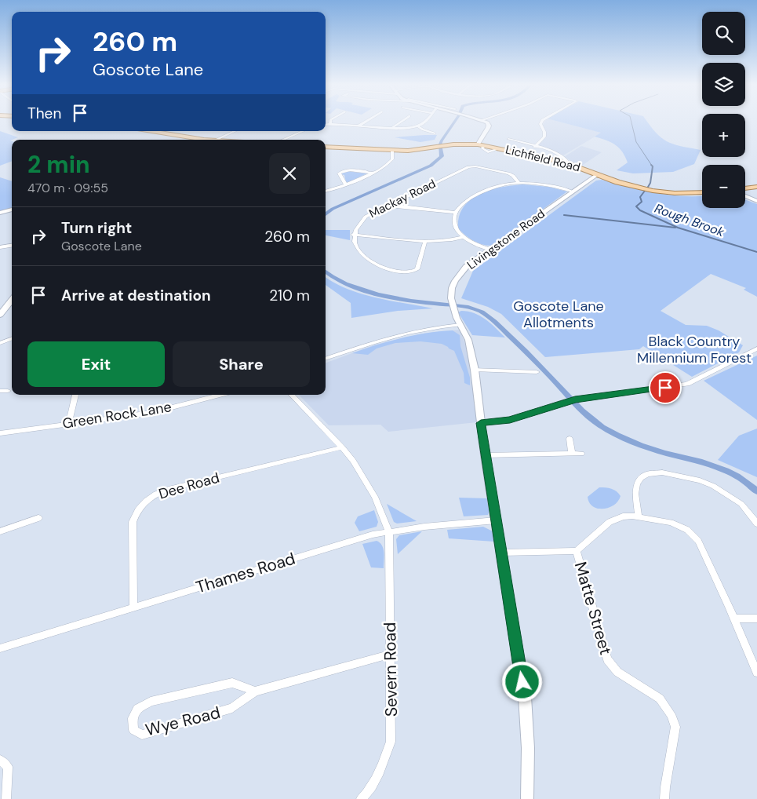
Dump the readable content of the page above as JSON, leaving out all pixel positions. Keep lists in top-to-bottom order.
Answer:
{
  "streets": {
    "main road": ["Lichfield Road"],
    "street": [
      "Mackay Road",
      "Livingstone Road",
      "Green Rock Lane",
      "Dee Road",
      "Thames Road",
      "Matte Street",
      "Severn Road",
      "Wye Road"
    ]
  },
  "crossings": [
    ["Lichfield Road", "Livingstone Road"],
    ["Livingstone Road", "Thames Road"],
    ["Dee Road", "Thames Road"],
    ["Thames Road", "Severn Road"],
    ["Severn Road", "Wye Road"]
  ],
  "water": ["Rough Brook"],
  "parks": ["Goscote Lane Allotments", "Black Country Millennium Forest"],
  "page": {
    "map_buttons": ["+", "−"],
    "turn": ["260 m", "Goscote Lane"],
    "then": "Then",
    "heading": ["2 min", "470 m · 09:55"],
    "list": [
      {
        "name": "Turn right",
        "note": "Goscote Lane",
        "value": "260 m"
      },
      {
        "name": "Arrive at destination",
        "value": "210 m"
      }
    ],
    "buttons": ["Exit", "Share"]
  }
}
